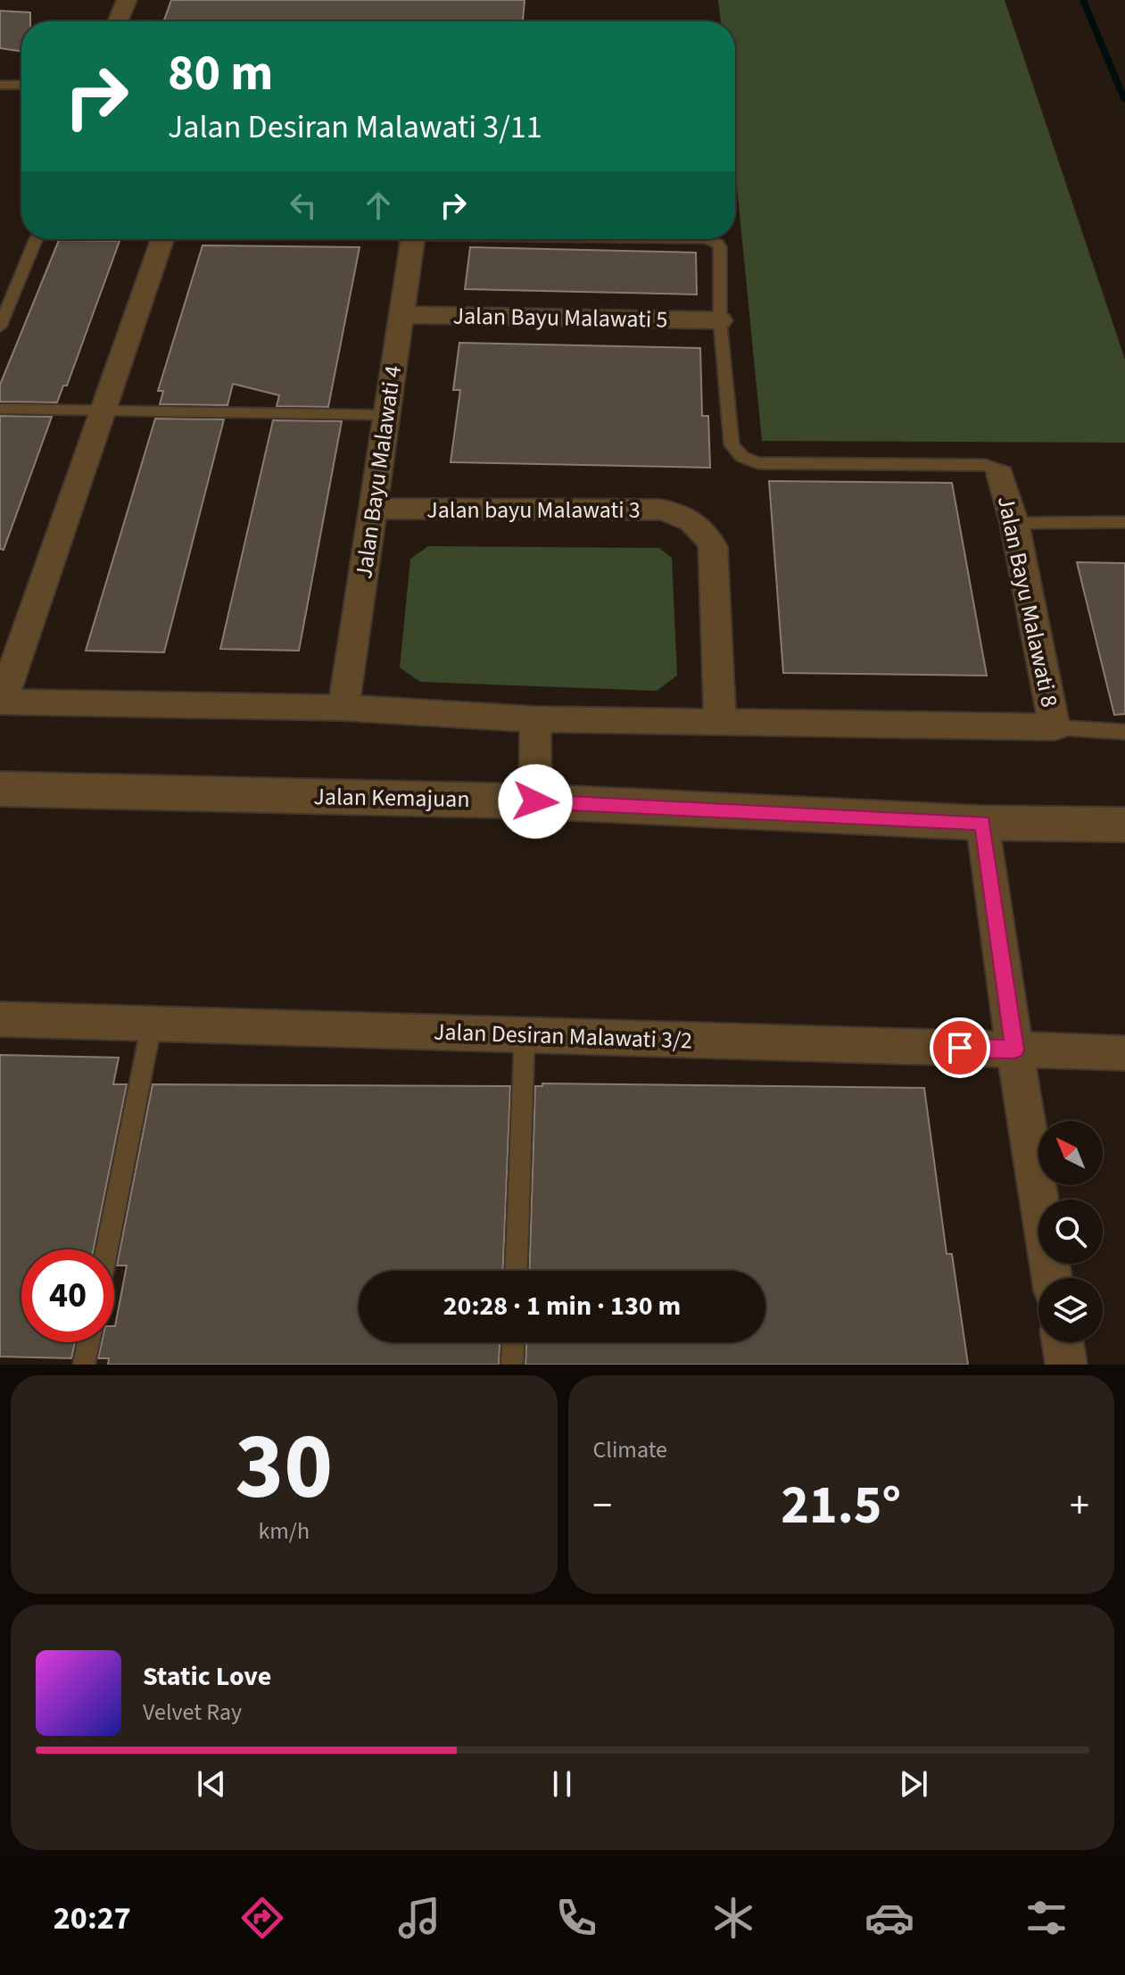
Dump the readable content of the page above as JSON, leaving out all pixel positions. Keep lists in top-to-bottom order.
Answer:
{
  "streets": {
    "street": [
      "Jalan Bayu Malawati 5",
      "Jalan Bayu Malawati 4",
      "Jalan bayu Malawati 3",
      "Jalan Bayu Malawati 8",
      "Jalan Kemajuan",
      "Jalan Desiran Malawati 3/2"
    ]
  },
  "crossings": [
    ["Jalan Bayu Malawati 5", "Jalan Bayu Malawati 4"],
    ["Jalan Bayu Malawati 4", "Jalan bayu Malawati 3"]
  ],
  "north": "top left",
  "page": {
    "turn": ["80 m", "Jalan Desiran Malawati 3/11"],
    "limit": "40",
    "trip": "20:28 · 1 min · 130 m",
    "tile": [
      ["30", "km/h"],
      "Climate"
    ],
    "heat": ["−", "21.5°", "+"],
    "song": ["Static Love", "Velvet Ray"],
    "tabs": "20:27"
  }
}
